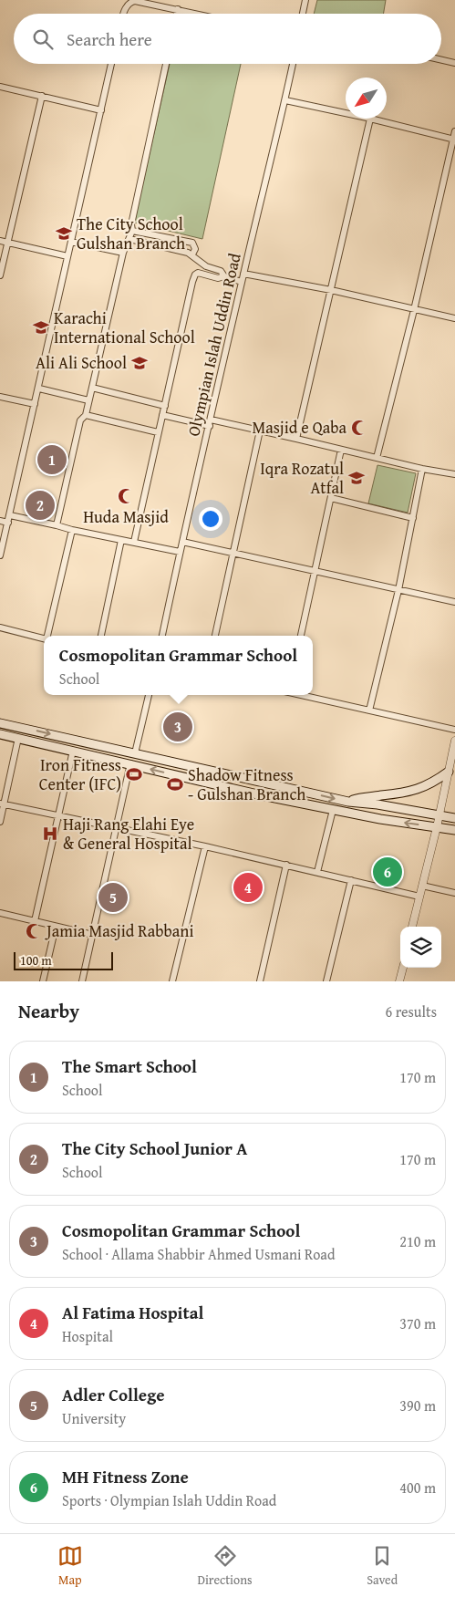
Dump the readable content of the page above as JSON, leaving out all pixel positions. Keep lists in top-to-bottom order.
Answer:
{
  "streets": {
    "street": ["Olympian Islah Uddin Road"]
  },
  "places": {
    "school or university": [
      "The City School Gulshan Branch",
      "Karachi International School",
      "Ali Ali School",
      "Iqra Rozatul Atfal"
    ],
    "mosque": ["Masjid e Qaba", "Huda Masjid", "Jamia Masjid Rabbani"],
    "sports": ["Iron Fitness Center (IFC)", "Shadow Fitness - Gulshan Branch"],
    "hospital": ["Haji Rang Elahi Eye & General Hospital"]
  },
  "scale_bar": "100 m",
  "north": "bottom left",
  "page": {
    "search": "Search here",
    "pins": [
      "1",
      "2",
      "3",
      "6",
      "4",
      "5"
    ],
    "popup": ["Cosmopolitan Grammar School", "School"],
    "scale": "100 m",
    "heading": ["Nearby", "6 results"],
    "list": [
      {
        "mark": "1",
        "name": "The Smart School",
        "note": "School",
        "value": "170 m"
      },
      {
        "mark": "2",
        "name": "The City School Junior A",
        "note": "School",
        "value": "170 m"
      },
      {
        "mark": "3",
        "name": "Cosmopolitan Grammar School",
        "note": "School · Allama Shabbir Ahmed Usmani Road",
        "value": "210 m"
      },
      {
        "mark": "4",
        "name": "Al Fatima Hospital",
        "note": "Hospital",
        "value": "370 m"
      },
      {
        "mark": "5",
        "name": "Adler College",
        "note": "University",
        "value": "390 m"
      },
      {
        "mark": "6",
        "name": "MH Fitness Zone",
        "note": "Sports · Olympian Islah Uddin Road",
        "value": "400 m"
      }
    ],
    "nav": ["Map", "Directions", "Saved"]
  }
}
